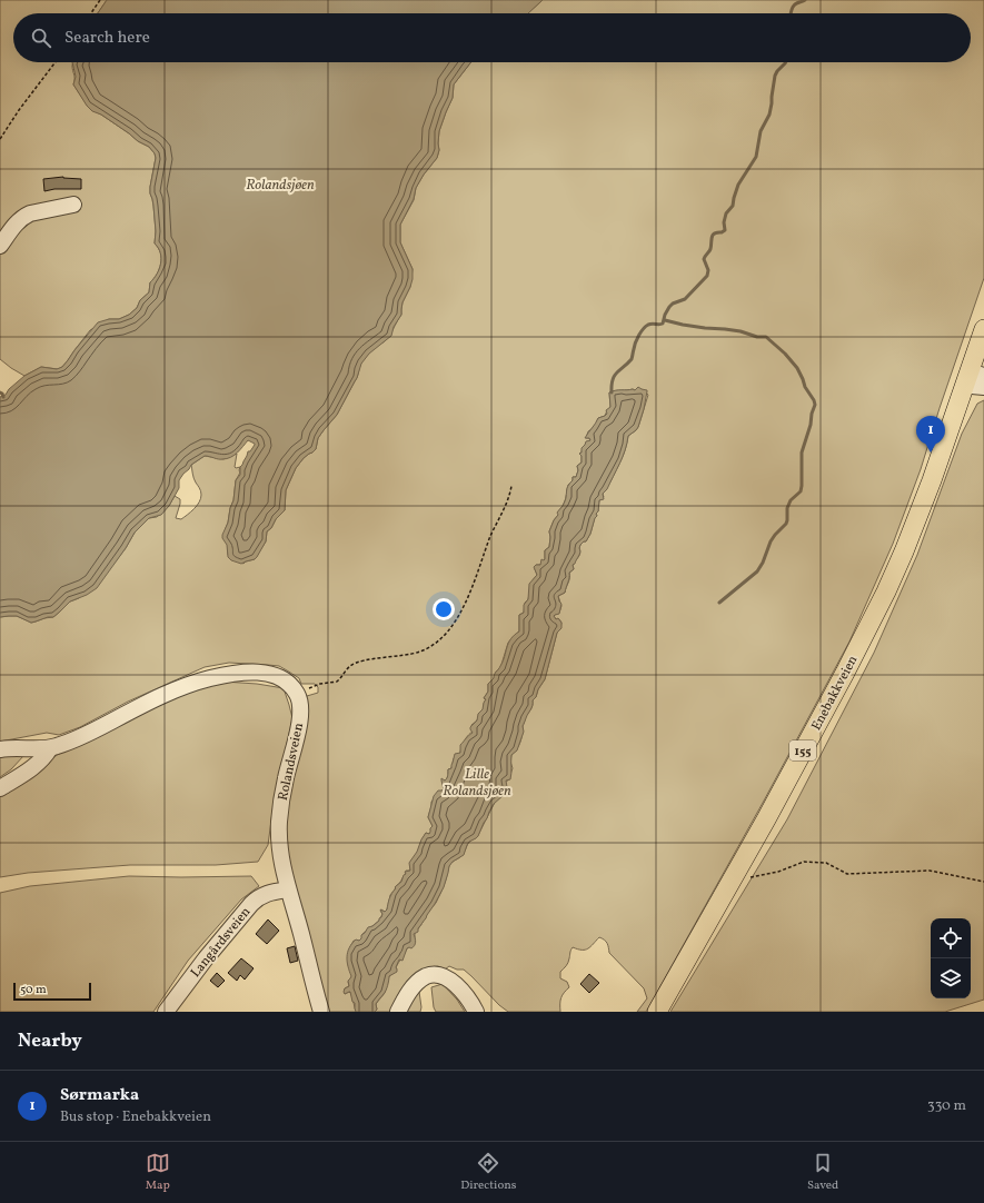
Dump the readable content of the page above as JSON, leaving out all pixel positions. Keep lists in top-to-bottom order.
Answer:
{
  "streets": {
    "main road": ["Enebakkveien", "155"],
    "street": ["Rolandsveien", "Langårdsveien"]
  },
  "crossings": [
    ["Rolandsveien", "Langårdsveien"]
  ],
  "water": ["Rolandsjøen", "Lille Rolandsjøen"],
  "scale_bar": "50 m",
  "page": {
    "search": "Search here",
    "pins": "1",
    "scale": "50 m",
    "heading": "Nearby",
    "list": [
      {
        "mark": "1",
        "name": "Sørmarka",
        "note": "Bus stop · Enebakkveien",
        "value": "330 m"
      }
    ],
    "nav": ["Map", "Directions", "Saved"]
  }
}
